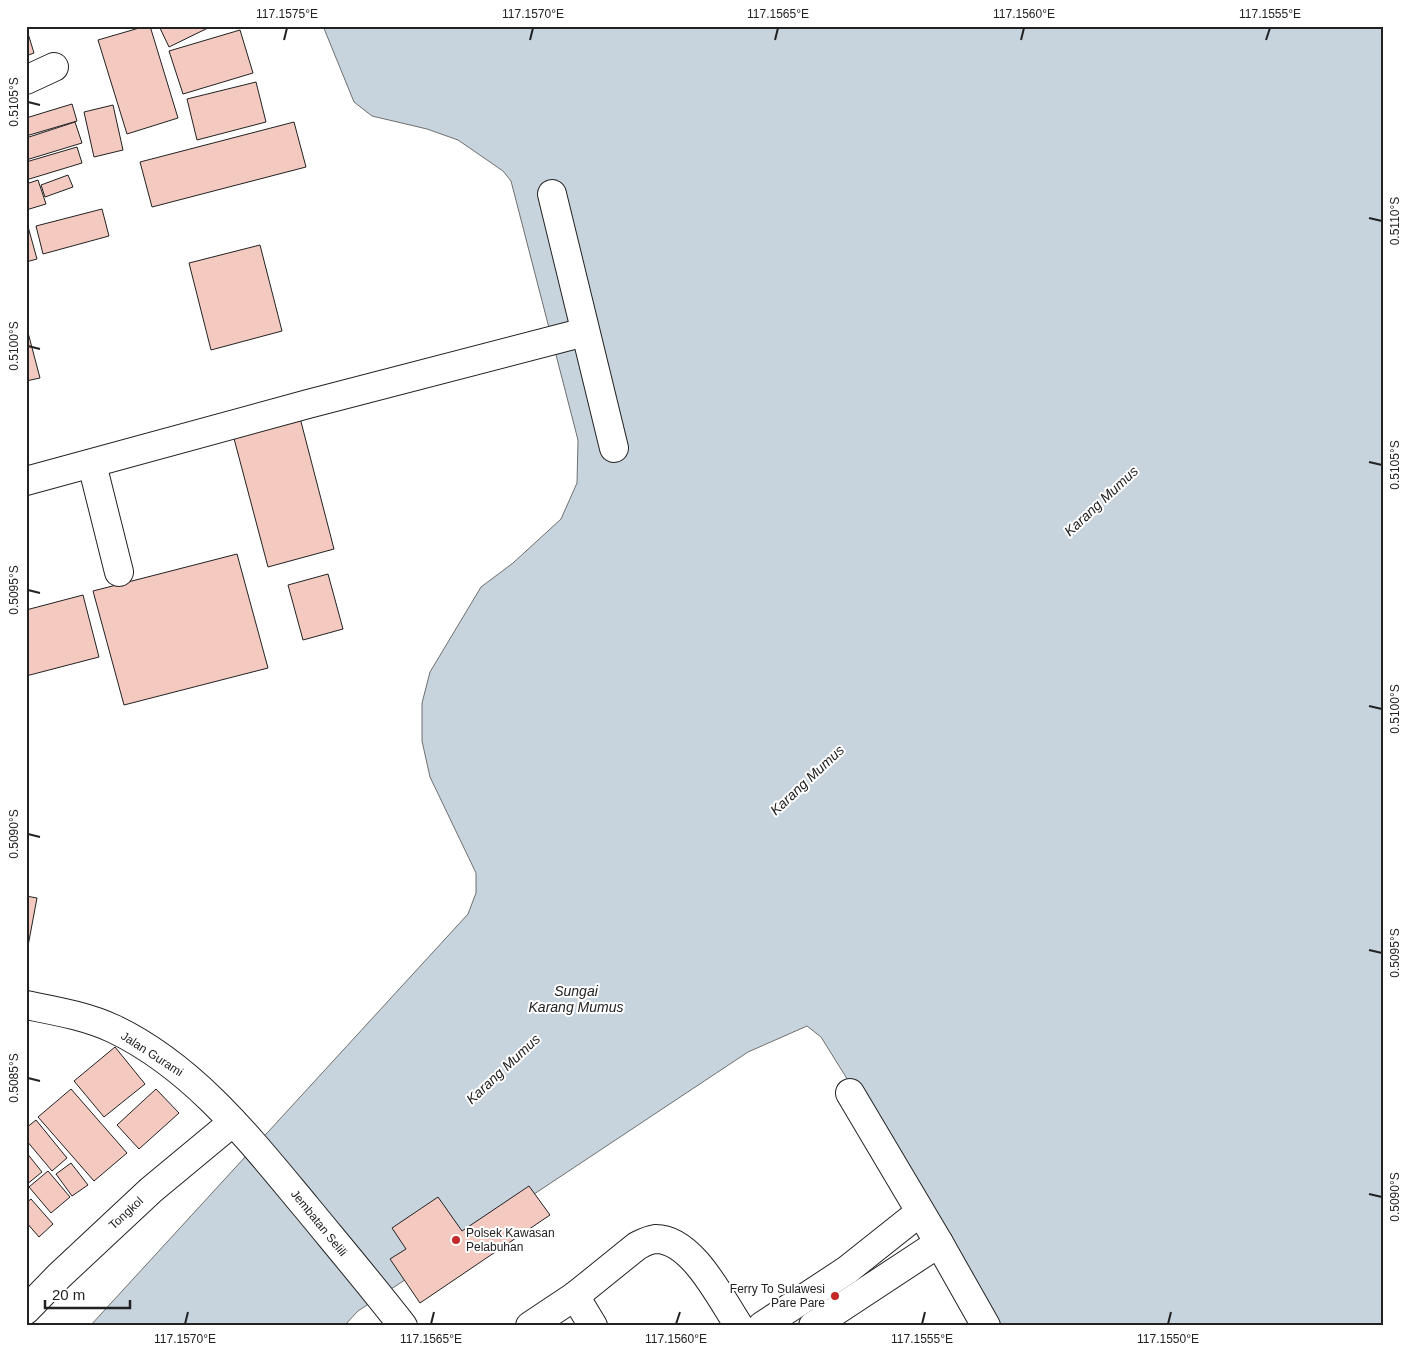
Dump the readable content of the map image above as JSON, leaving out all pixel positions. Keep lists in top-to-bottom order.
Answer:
{
  "streets": {
    "main road": ["Jalan Gurami", "Tongkol", "Jembatan Selili"]
  },
  "crossings": [
    ["Jalan Gurami", "Tongkol"],
    ["Jalan Gurami", "Jembatan Selili"],
    ["Tongkol", "Jembatan Selili"]
  ],
  "water": ["Karang Mumus", "Sungai Karang Mumus"],
  "places": ["Polsek Kawasan Pelabuhan", "Ferry To Sulawesi Pare Pare"],
  "scale_bar": "20 m",
  "coordinates": [
    "117.1575°E",
    "117.1570°E",
    "117.1565°E",
    "117.1560°E",
    "117.1555°E",
    "0.5105°S",
    "0.5110°S",
    "0.5100°S",
    "0.5095°S",
    "0.5090°S",
    "0.5085°S",
    "117.1550°E"
  ]
}
